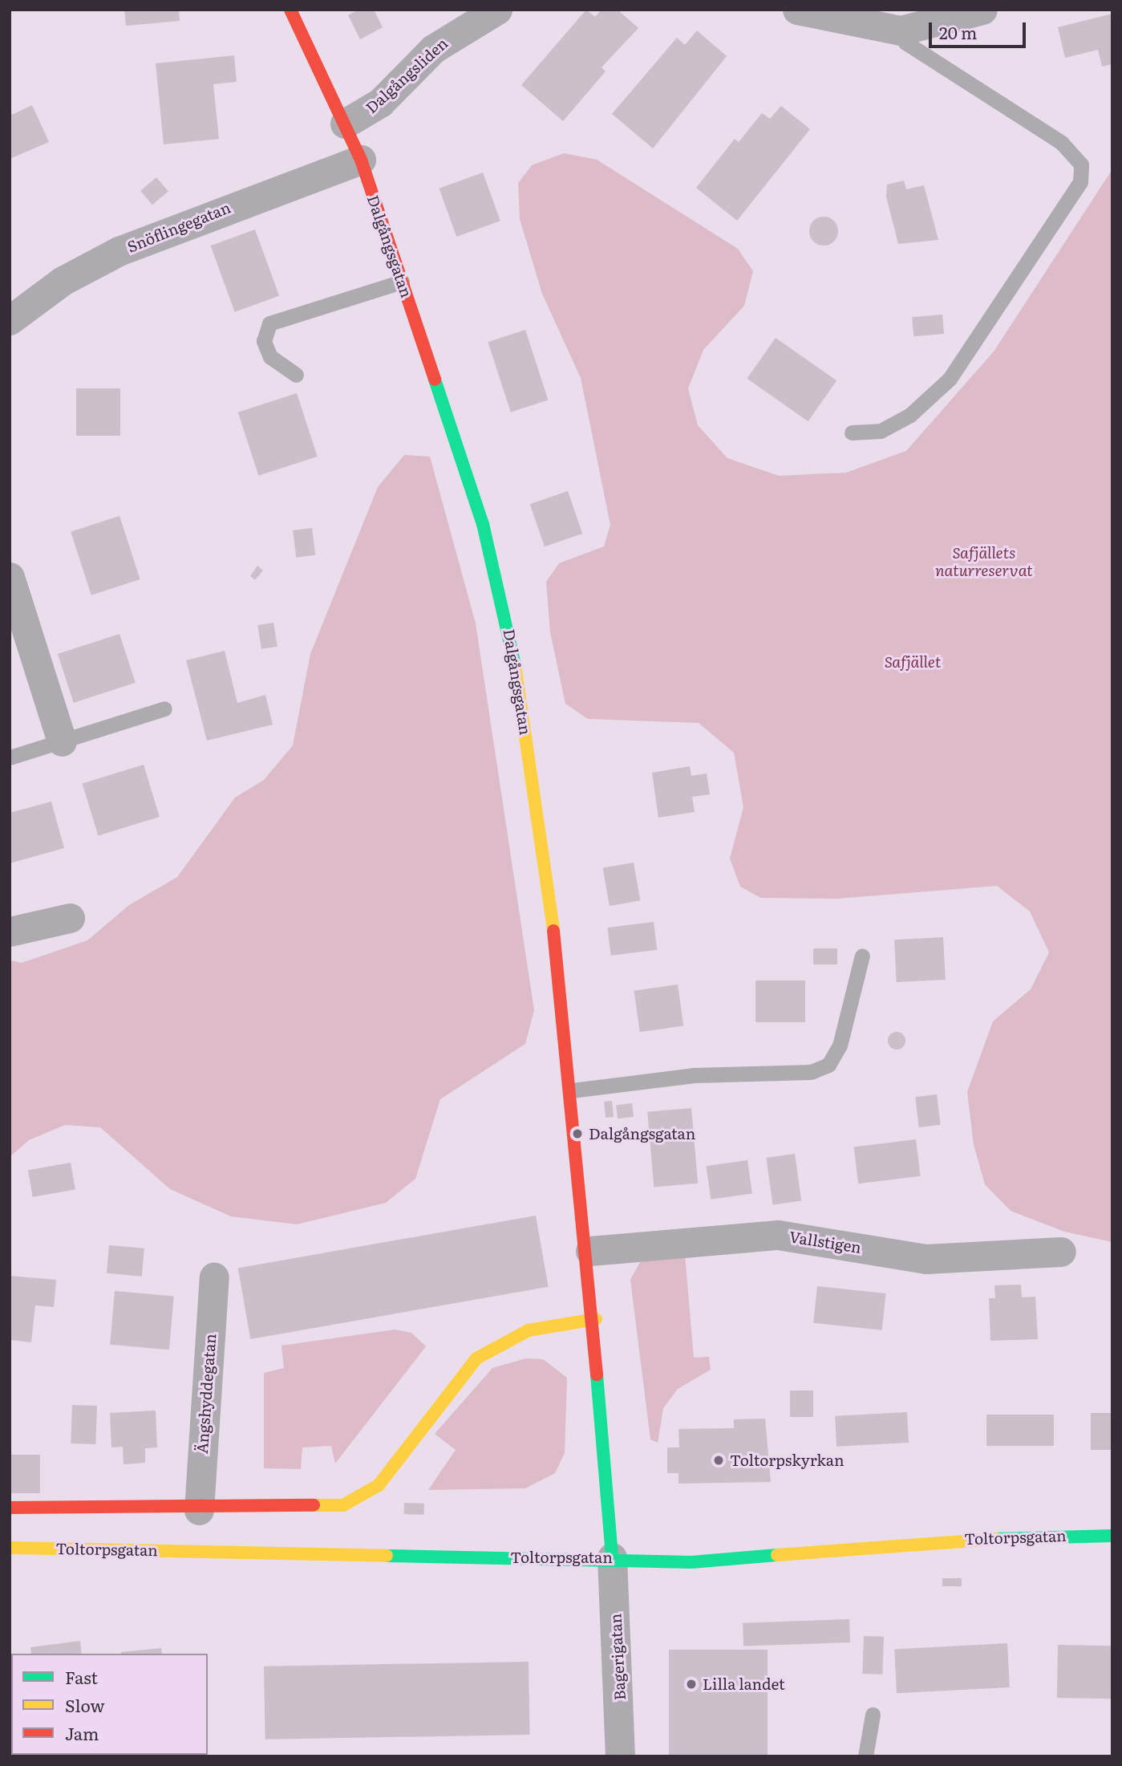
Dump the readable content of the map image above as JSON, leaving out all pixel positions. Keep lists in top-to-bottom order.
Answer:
{
  "streets": {
    "street": [
      "Dalgångsliden",
      "Snöflingegatan",
      "Dalgångsgatan",
      "Vallstigen",
      "Ängshyddegatan",
      "Toltorpsgatan",
      "Bagerigatan"
    ]
  },
  "crossings": [
    ["Dalgångsliden", "Dalgångsgatan"],
    ["Snöflingegatan", "Dalgångsgatan"],
    ["Dalgångsgatan", "Vallstigen"],
    ["Dalgångsgatan", "Toltorpsgatan"],
    ["Dalgångsgatan", "Bagerigatan"],
    ["Toltorpsgatan", "Bagerigatan"]
  ],
  "parks": ["Safjällets naturreservat", "Safjället"],
  "places": ["Dalgångsgatan", "Toltorpskyrkan", "Lilla landet"],
  "legend": ["Fast", "Slow", "Jam"],
  "scale_bar": "20 m"
}
